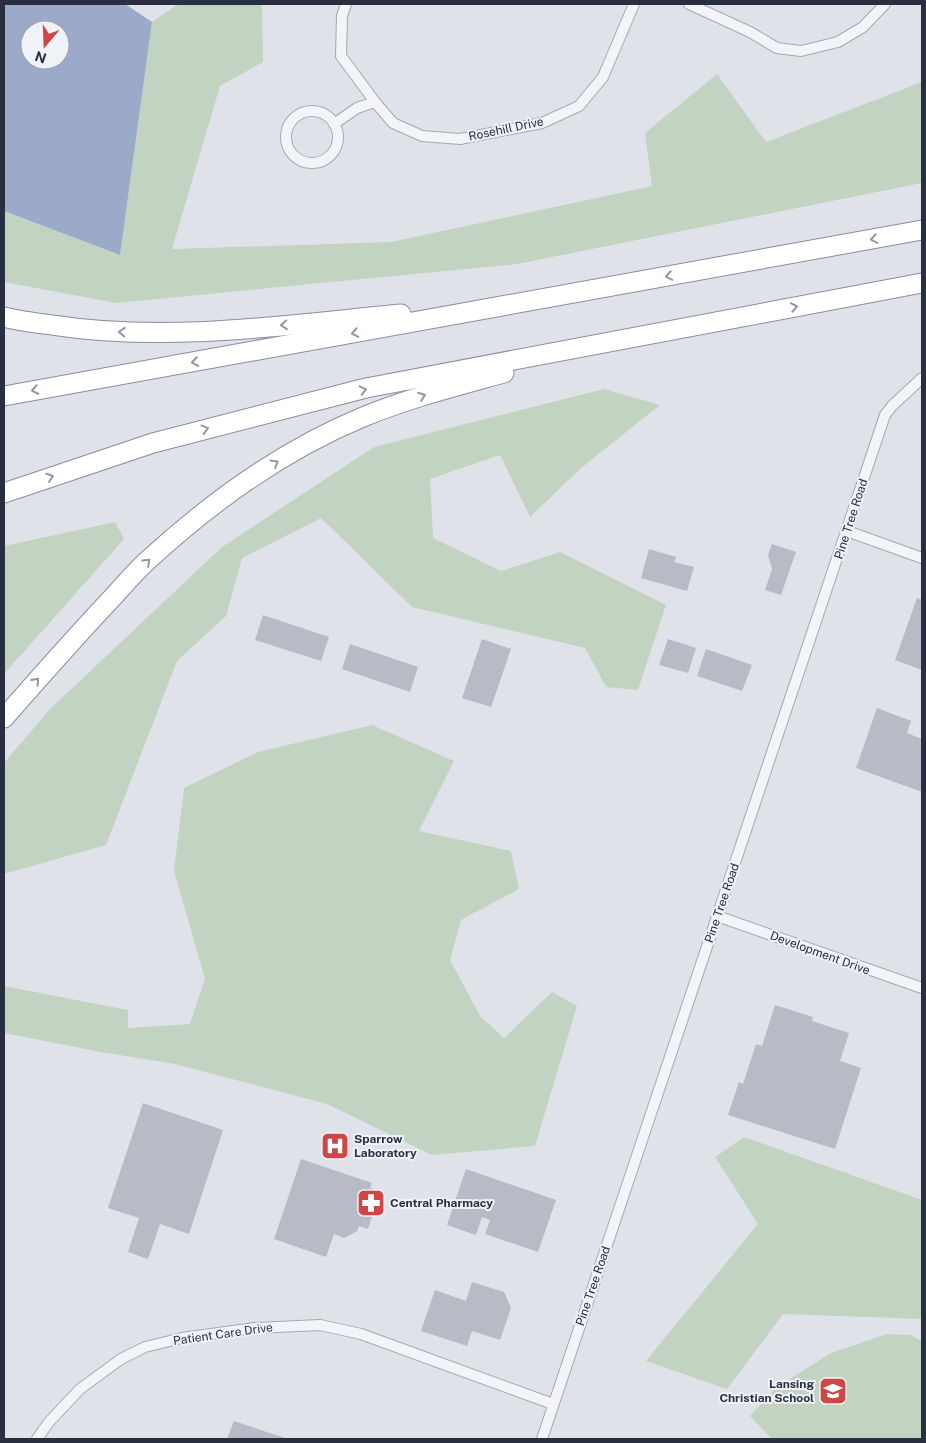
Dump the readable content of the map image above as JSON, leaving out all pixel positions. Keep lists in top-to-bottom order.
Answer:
{
  "streets": {
    "street": [
      "Rosehill Drive",
      "Pine Tree Road",
      "Development Drive",
      "Patient Care Drive"
    ]
  },
  "crossings": [
    ["Pine Tree Road", "Development Drive"],
    ["Pine Tree Road", "Patient Care Drive"]
  ],
  "places": {
    "hospital": ["Sparrow Laboratory"],
    "pharmacy": ["Central Pharmacy"],
    "school or university": ["Lansing Christian School"]
  },
  "north": "bottom"
}
